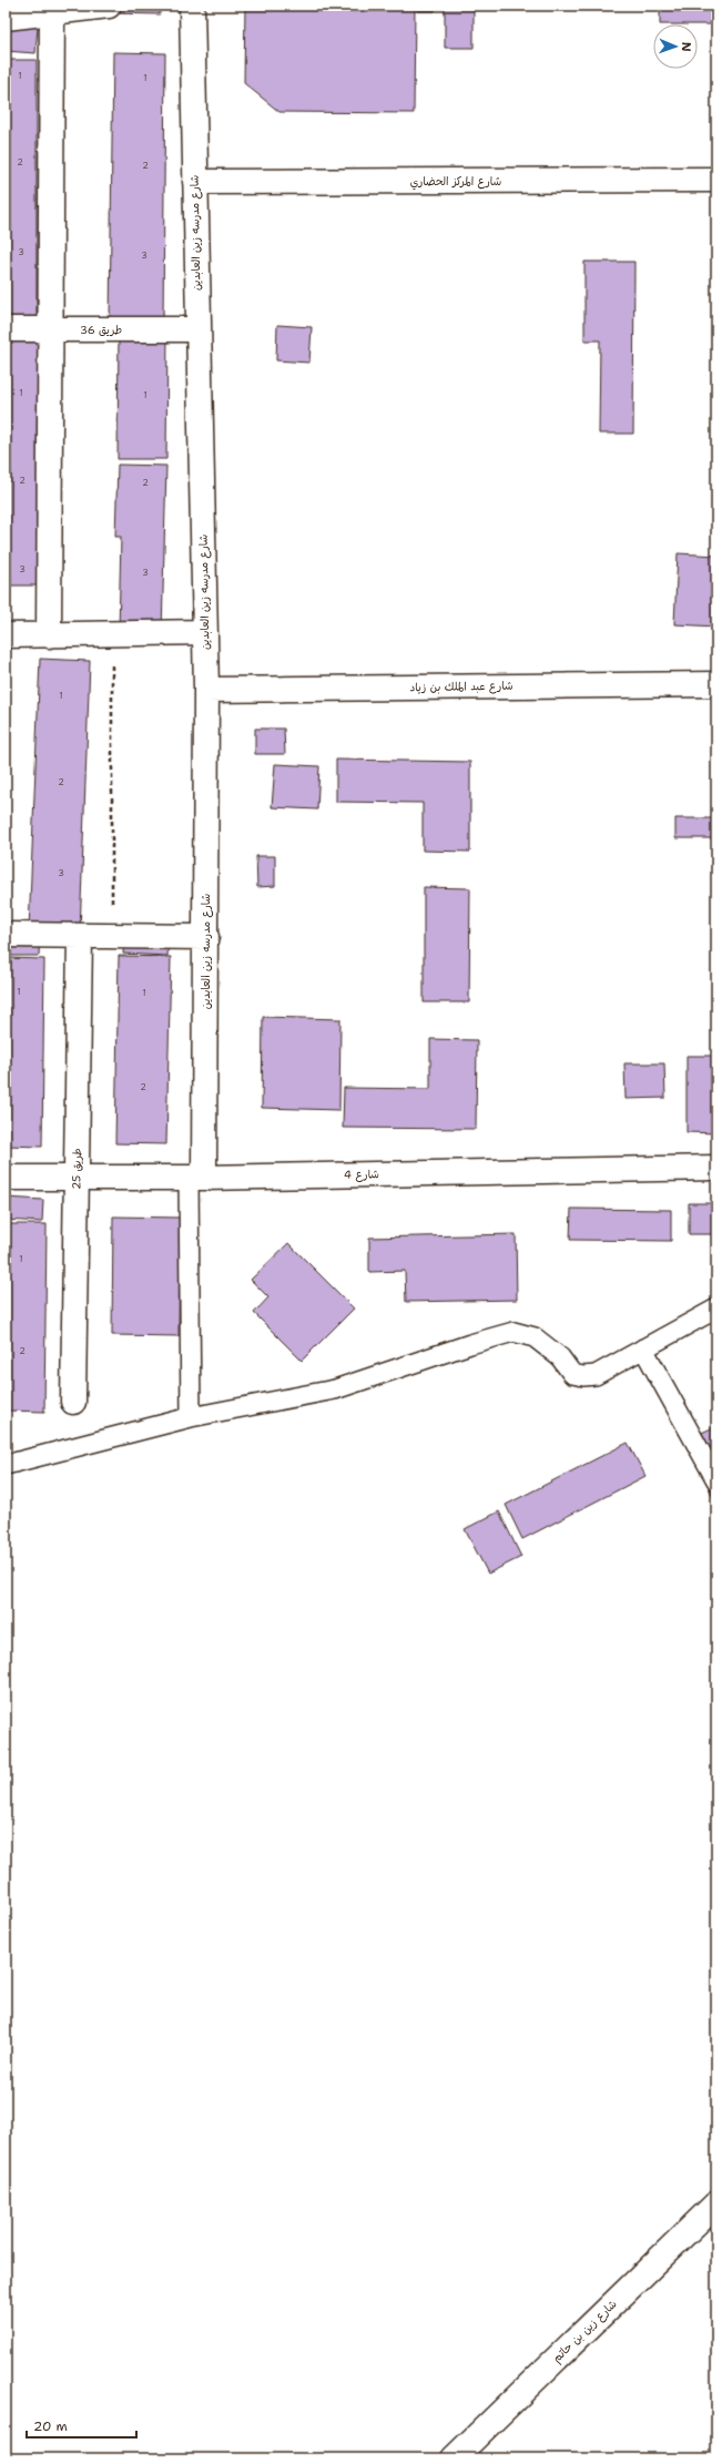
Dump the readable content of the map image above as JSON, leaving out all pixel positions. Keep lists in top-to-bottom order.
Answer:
{
  "streets": {
    "street": [
      "شارع المركز الحضاري",
      "شارع مدرسه زين العابدين",
      "طريق 36",
      "شارع عبد الملك بن زياد",
      "طريق 25",
      "شارع 4",
      "شارع زين بن حاتم"
    ]
  },
  "crossings": [
    ["شارع المركز الحضاري", "شارع مدرسه زين العابدين"],
    ["شارع مدرسه زين العابدين", "طريق 36"],
    ["شارع مدرسه زين العابدين", "شارع عبد الملك بن زياد"],
    ["شارع مدرسه زين العابدين", "شارع 4"],
    ["طريق 25", "شارع 4"]
  ],
  "house_numbers": [
    "1",
    "1",
    "2",
    "2",
    "3",
    "3",
    "1",
    "1",
    "2",
    "2",
    "3",
    "3",
    "1",
    "2",
    "3",
    "1",
    "1",
    "2",
    "1",
    "2"
  ],
  "scale_bar": "20 m",
  "north": "right"
}
